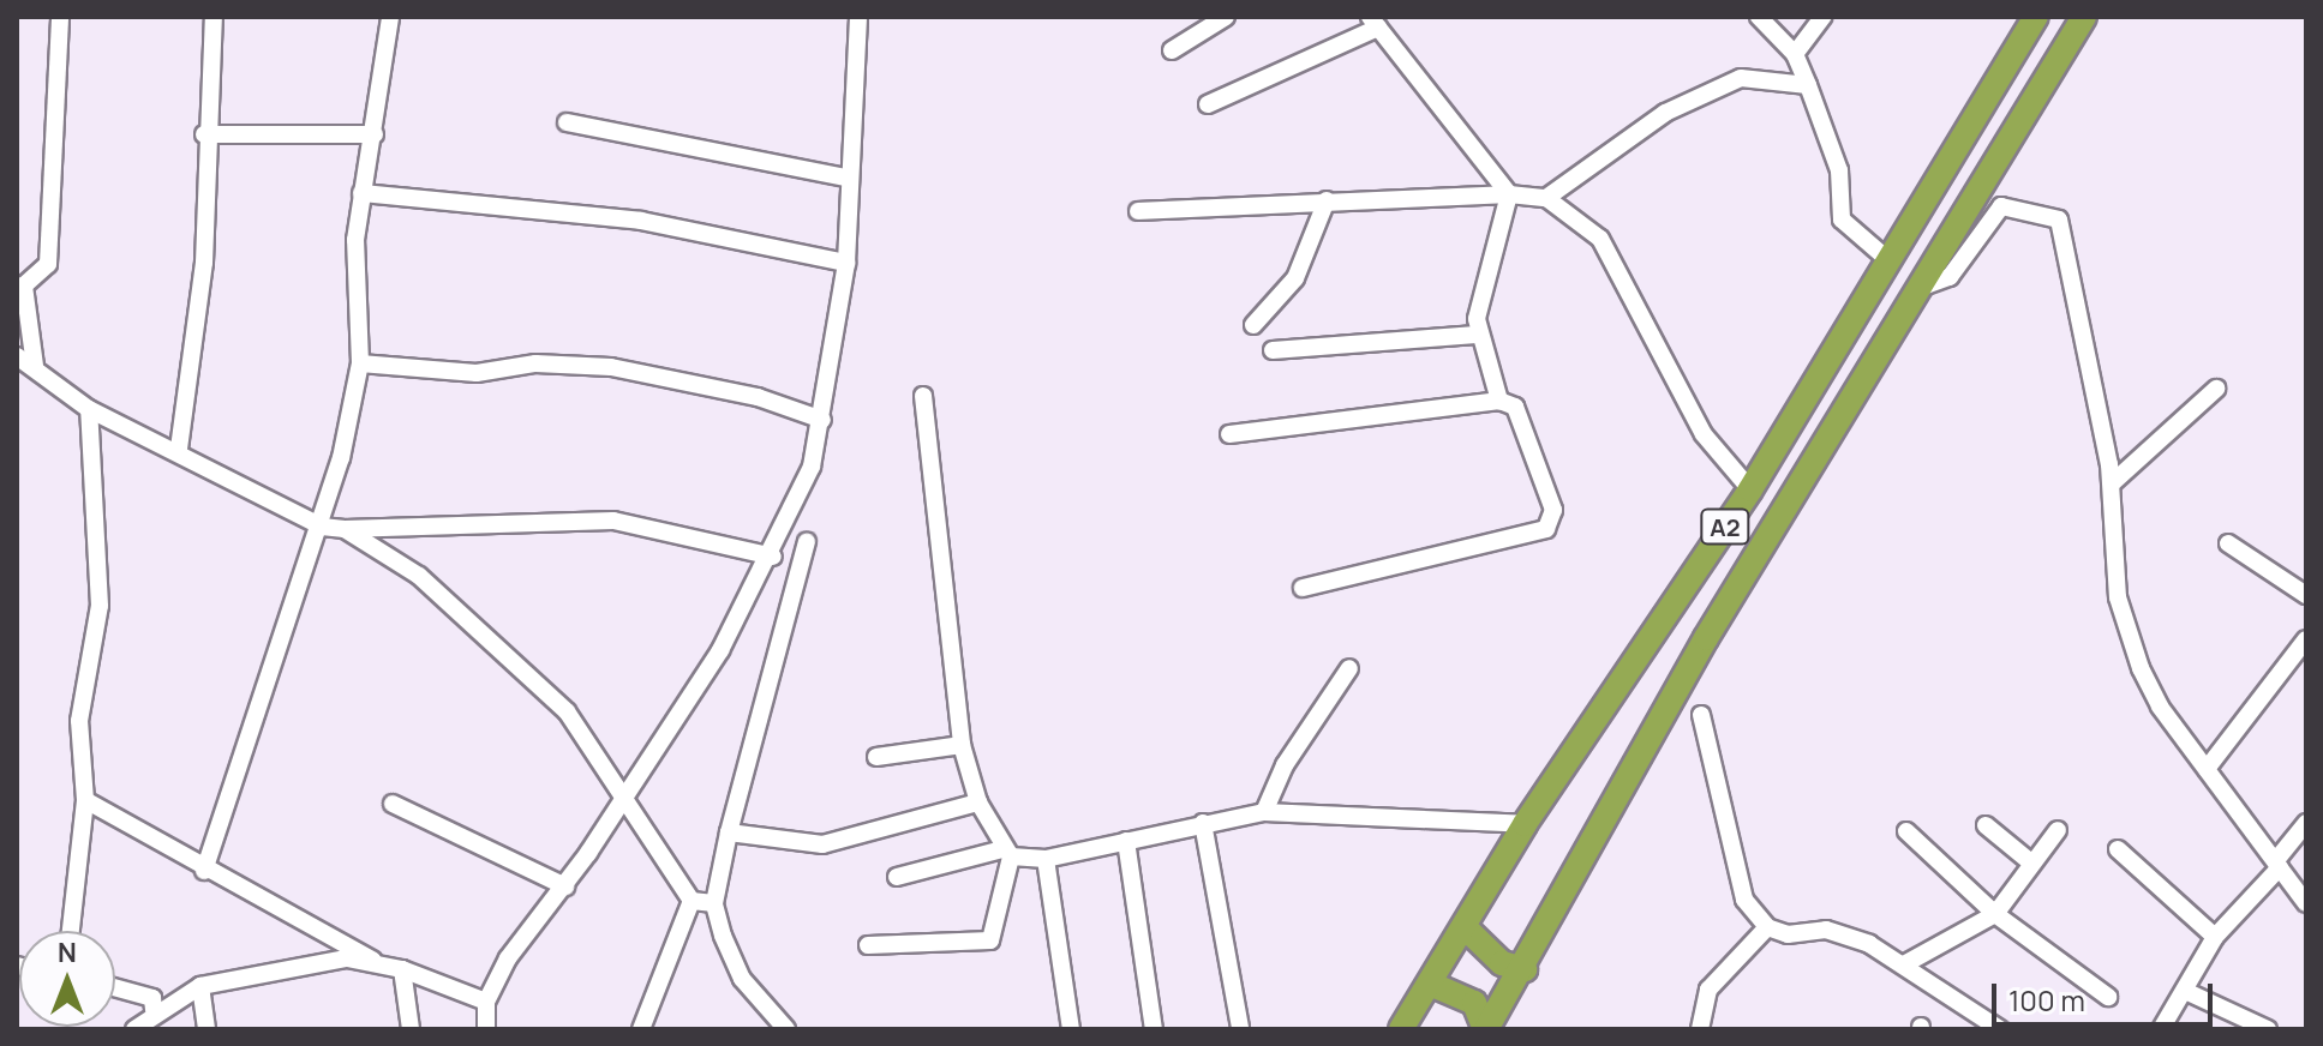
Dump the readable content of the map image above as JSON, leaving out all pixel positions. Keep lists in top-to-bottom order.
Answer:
{
  "streets": {
    "highway": ["A2"]
  },
  "scale_bar": "100 m",
  "north": "top"
}
